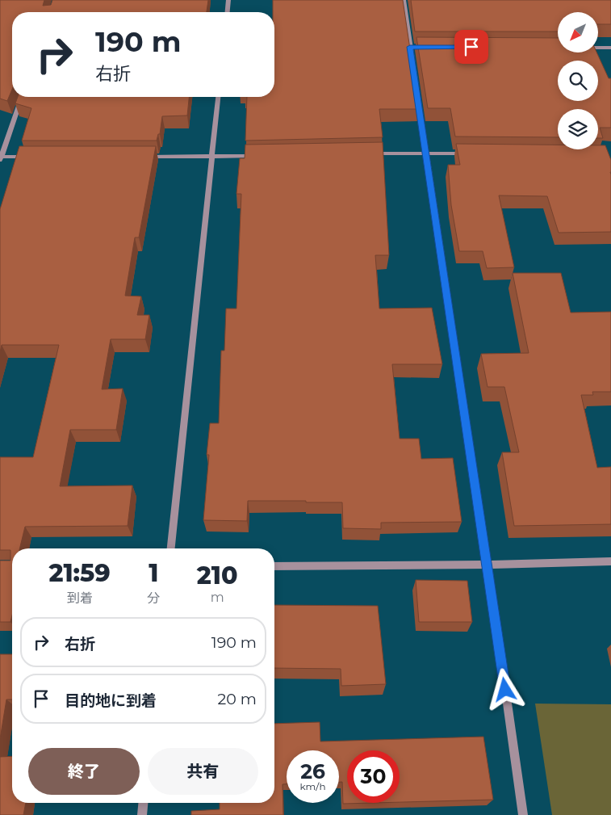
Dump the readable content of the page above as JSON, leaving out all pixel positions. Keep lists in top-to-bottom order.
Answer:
{
  "north": "bottom left",
  "page": {
    "turn": ["190 m", "右折"],
    "eta": [
      "21:59",
      "到着",
      "1",
      "分",
      "210",
      "m"
    ],
    "list": [
      {
        "name": "右折",
        "value": "190 m"
      },
      {
        "name": "目的地に到着",
        "value": "20 m"
      }
    ],
    "buttons": ["終了", "共有"],
    "speed": "26 km/h",
    "limit": "30"
  }
}
